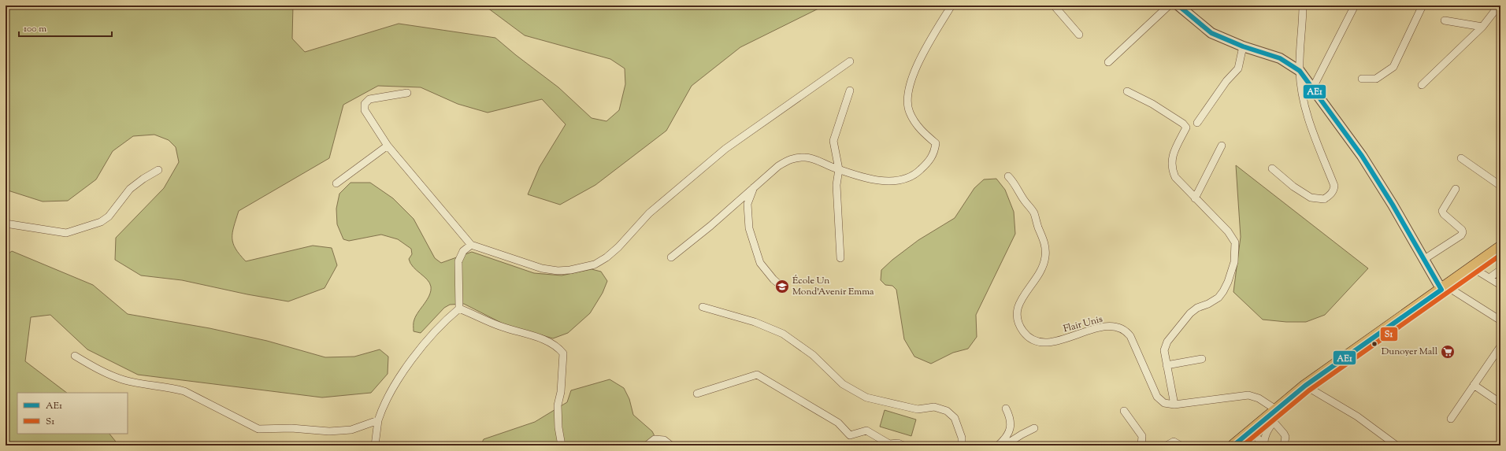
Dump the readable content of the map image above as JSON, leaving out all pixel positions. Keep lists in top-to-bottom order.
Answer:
{
  "streets": {
    "street": ["Flair Unis"]
  },
  "places": {
    "school or university": ["École Un Mond'Avenir Emma"],
    "supermarket": ["Dunoyer Mall"]
  },
  "lines": ["transit line AE1", "transit line S1"],
  "legend": ["AE1", "S1"],
  "scale_bar": "100 m"
}
